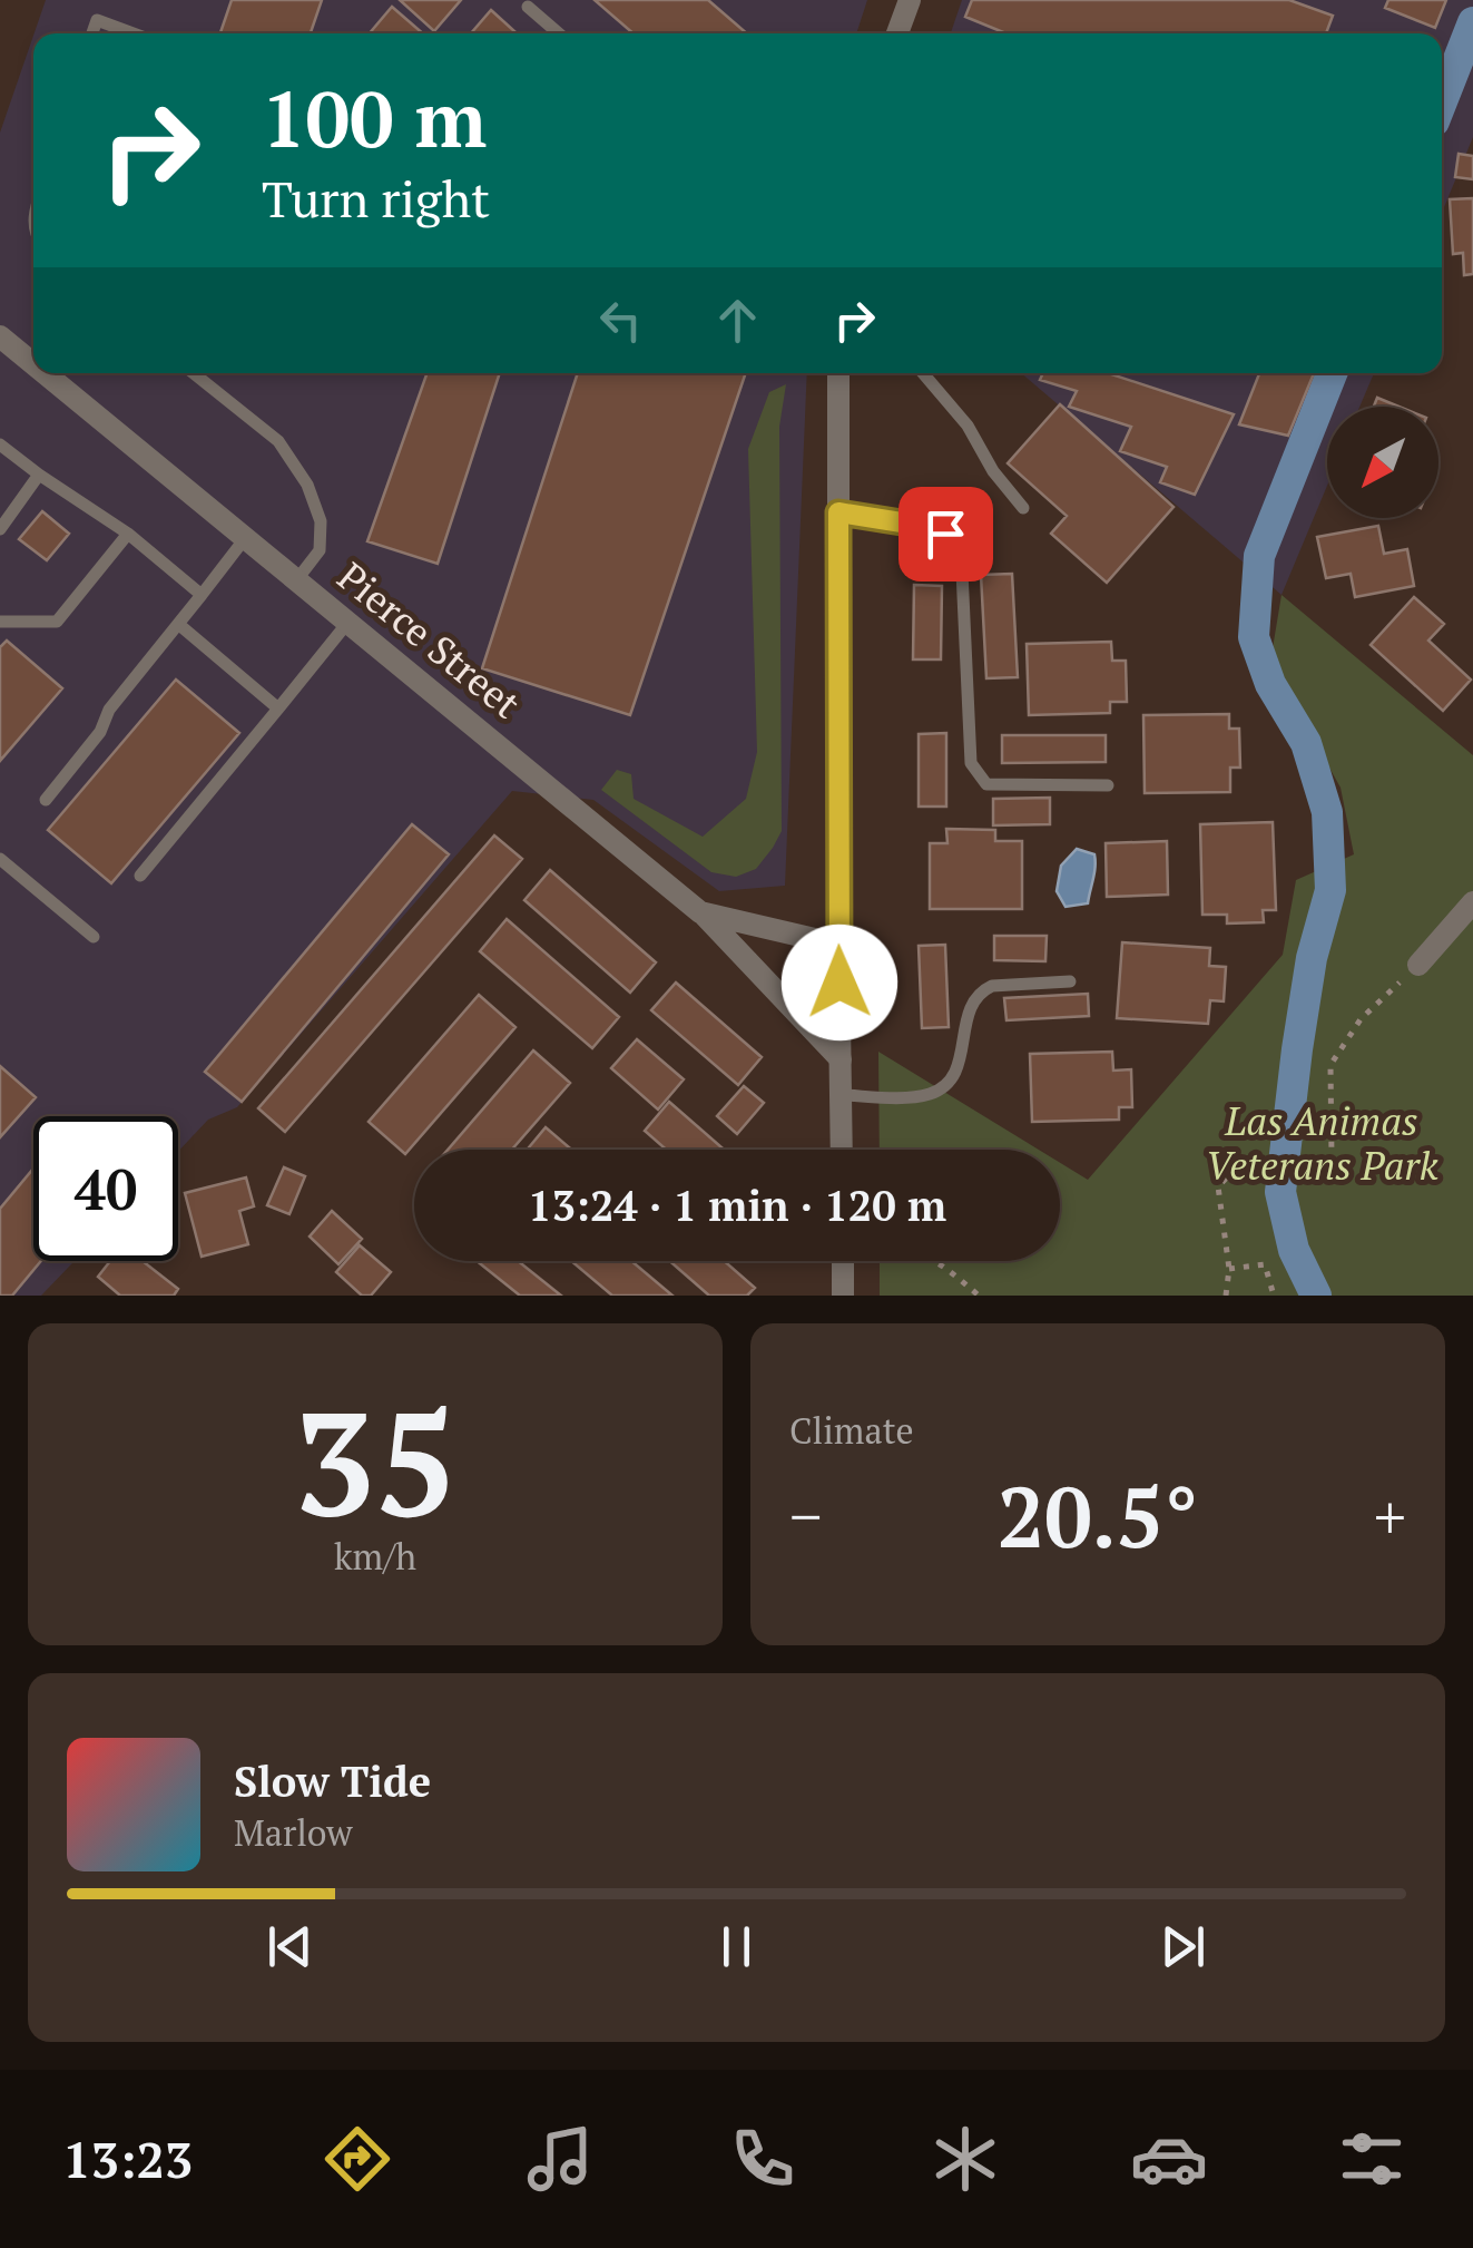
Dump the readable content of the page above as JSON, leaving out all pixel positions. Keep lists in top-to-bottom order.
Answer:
{
  "streets": {
    "street": ["Pierce Street"]
  },
  "parks": ["Las Animas Veterans Park"],
  "north": "bottom left",
  "page": {
    "turn": ["100 m", "Turn right"],
    "limit": "40",
    "trip": "13:24 · 1 min · 120 m",
    "tile": [
      ["35", "km/h"],
      "Climate"
    ],
    "heat": ["−", "20.5°", "+"],
    "song": ["Slow Tide", "Marlow"],
    "tabs": "13:23"
  }
}
